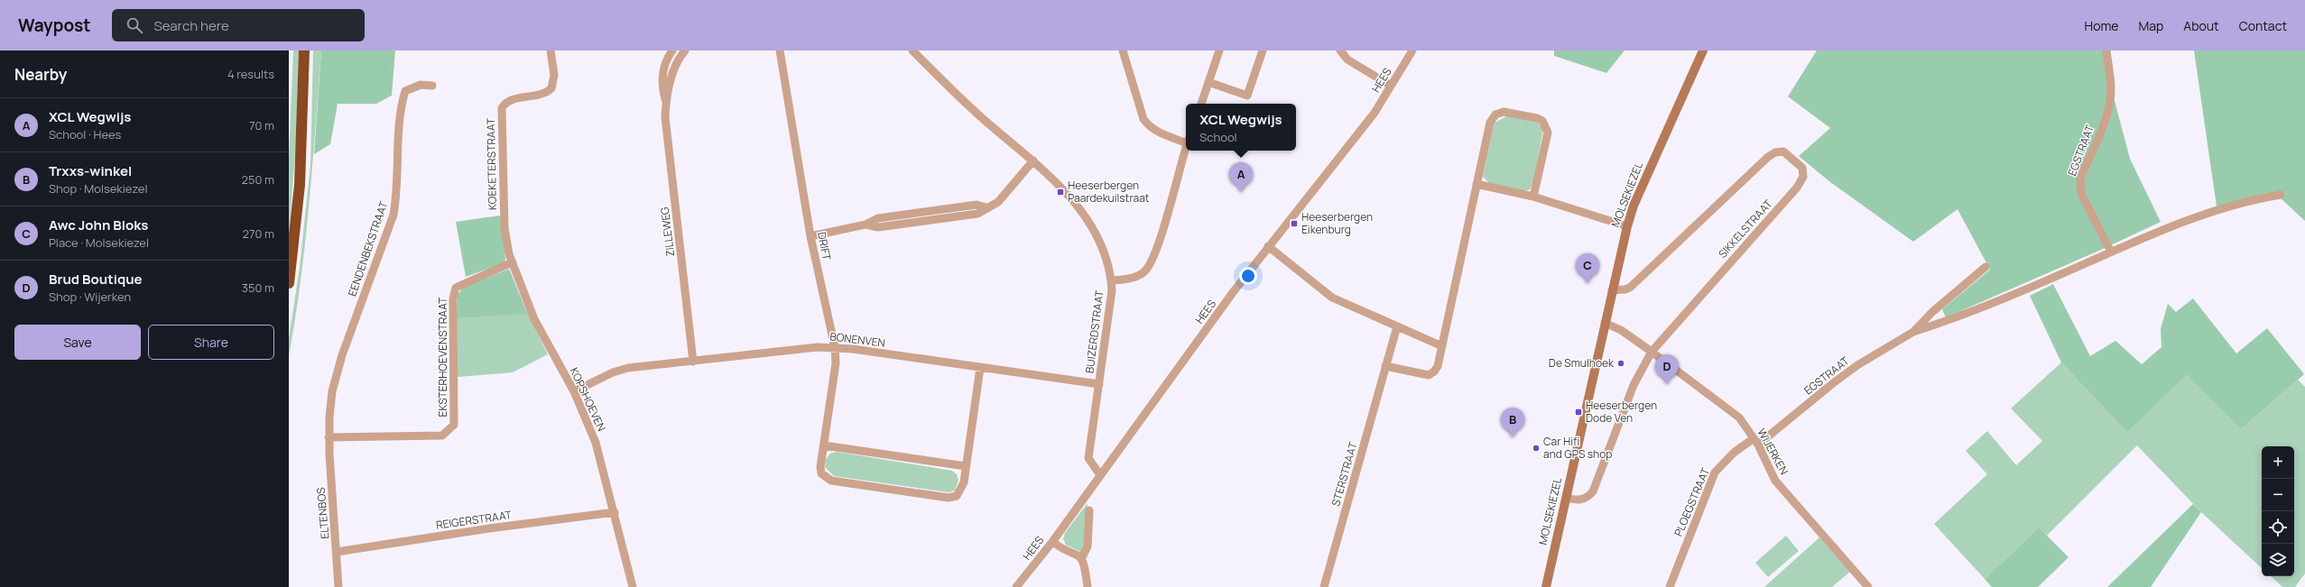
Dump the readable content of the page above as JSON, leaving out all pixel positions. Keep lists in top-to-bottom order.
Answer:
{
  "streets": {
    "main road": ["MOLSEKIEZEL"],
    "street": [
      "HEES",
      "EGSTRAAT",
      "KOEKETERSTRAAT",
      "SIKKELSTRAAT",
      "ZILLEWEG",
      "DRIFT",
      "EENDENBEKSTRAAT",
      "BUIZERDSTRAAT",
      "BONENVEN",
      "EKSTERHOEVENSTRAAT",
      "KOPSHOEVEN",
      "WIJERKEN",
      "STERSTRAAT",
      "PLOEGSTRAAT",
      "ELTENBOS",
      "REIGERSTRAAT"
    ]
  },
  "crossings": [
    ["HEES", "BUIZERDSTRAAT"],
    ["EGSTRAAT", "WIJERKEN"],
    ["EGSTRAAT", "PLOEGSTRAAT"],
    ["KOEKETERSTRAAT", "KOPSHOEVEN"],
    ["MOLSEKIEZEL", "SIKKELSTRAAT"],
    ["MOLSEKIEZEL", "WIJERKEN"],
    ["SIKKELSTRAAT", "WIJERKEN"],
    ["ZILLEWEG", "BONENVEN"],
    ["DRIFT", "BONENVEN"],
    ["EENDENBEKSTRAAT", "EKSTERHOEVENSTRAAT"],
    ["EENDENBEKSTRAAT", "ELTENBOS"],
    ["BUIZERDSTRAAT", "BONENVEN"],
    ["BONENVEN", "KOPSHOEVEN"],
    ["EKSTERHOEVENSTRAAT", "KOPSHOEVEN"],
    ["EKSTERHOEVENSTRAAT", "ELTENBOS"],
    ["KOPSHOEVEN", "REIGERSTRAAT"],
    ["WIJERKEN", "PLOEGSTRAAT"],
    ["ELTENBOS", "REIGERSTRAAT"]
  ],
  "places": {
    "transit": ["Heeserbergen Paardekuilstraat", "Heeserbergen Eikenburg", "Heeserbergen Dode Ven"],
    "other": ["De Smulhoek", "Car Hifi and GPS shop"]
  },
  "page": {
    "header": "Waypost",
    "search": "Search here",
    "nav": [
      "Home",
      "Map",
      "About",
      "Contact"
    ],
    "heading": ["Nearby", "4 results"],
    "list": [
      {
        "mark": "A",
        "name": "XCL Wegwijs",
        "note": "School · Hees",
        "value": "70 m"
      },
      {
        "mark": "B",
        "name": "Trxxs-winkel",
        "note": "Shop · Molsekiezel",
        "value": "250 m"
      },
      {
        "mark": "C",
        "name": "Awc John Bloks",
        "note": "Place · Molsekiezel",
        "value": "270 m"
      },
      {
        "mark": "D",
        "name": "Brud Boutique",
        "note": "Shop · Wijerken",
        "value": "350 m"
      }
    ],
    "popup": ["XCL Wegwijs", "School"],
    "pins": [
      "A",
      "C",
      "D",
      "B"
    ],
    "buttons": ["Save", "Share"],
    "map_buttons": ["+", "−"]
  }
}
